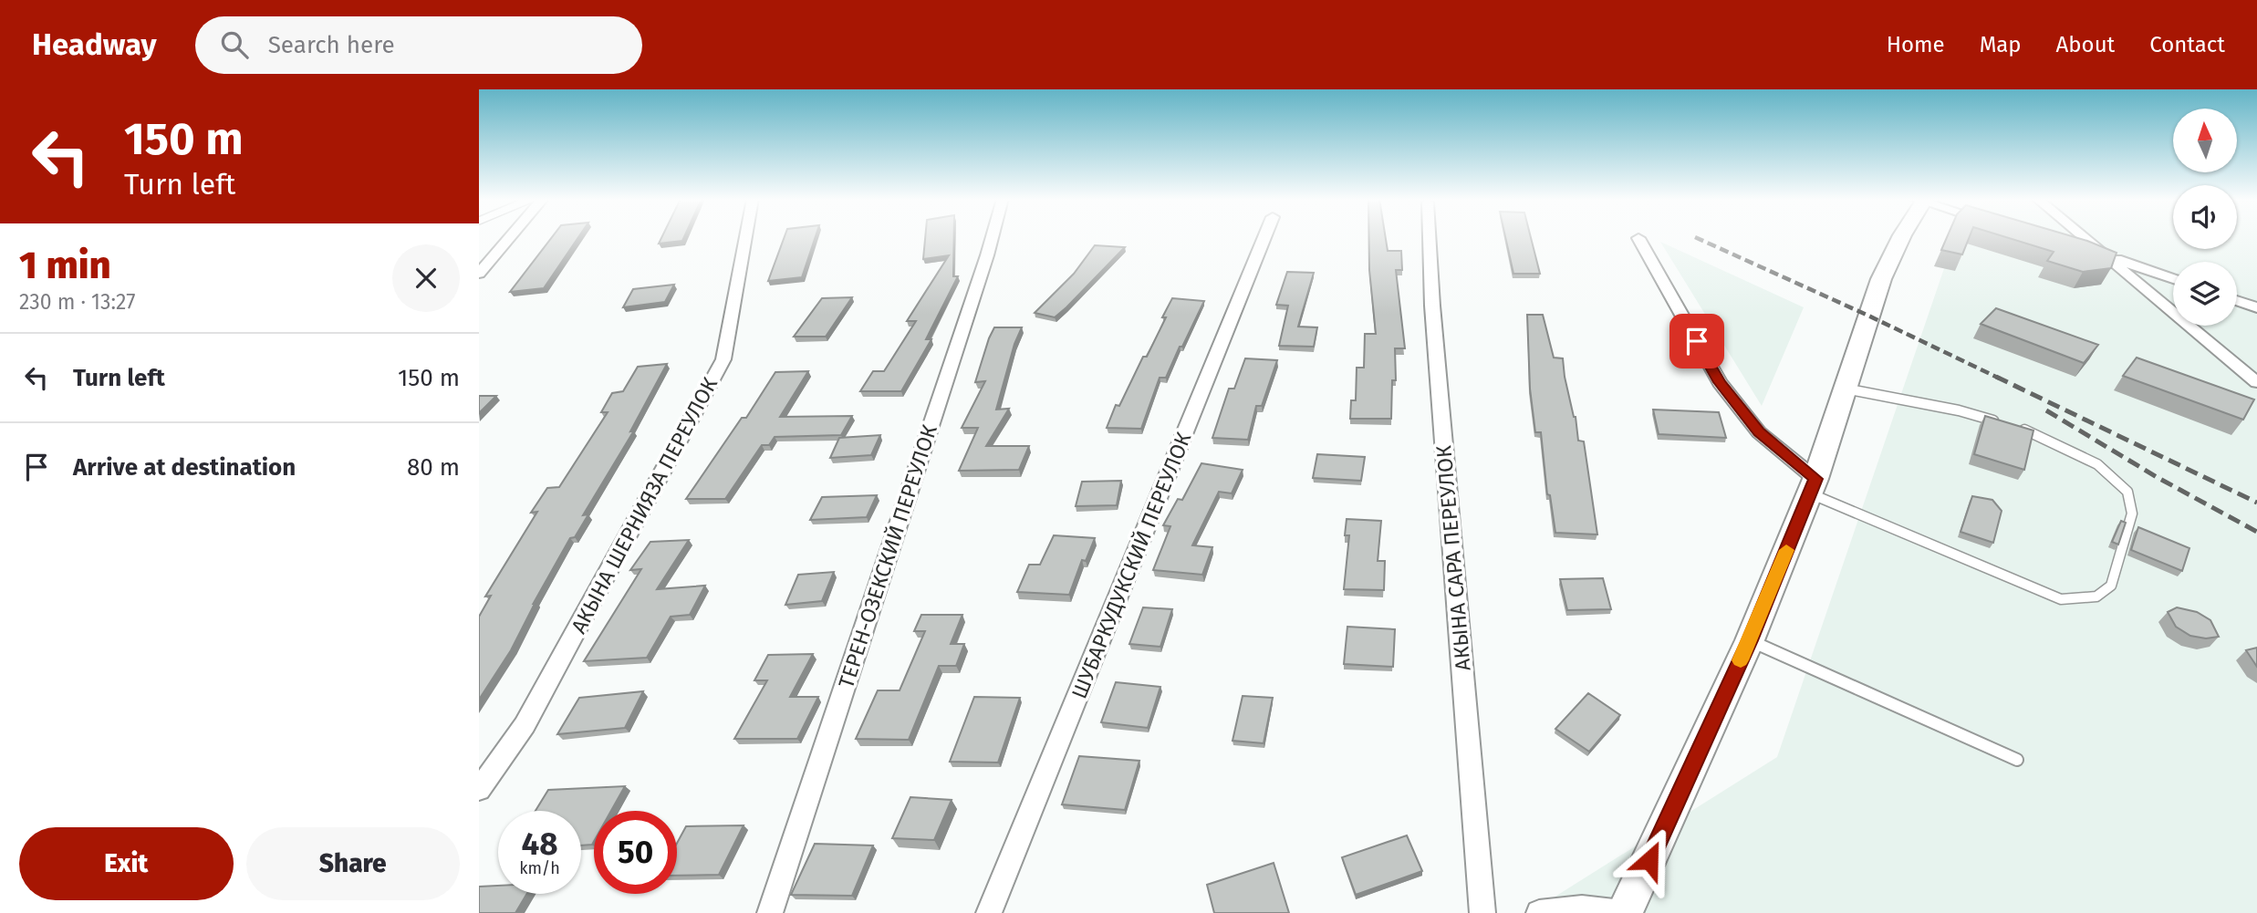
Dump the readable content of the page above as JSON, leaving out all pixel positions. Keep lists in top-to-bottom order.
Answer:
{
  "streets": {
    "street": [
      "АКЫНА ШЕРНИЯЗА ПЕРЕУЛОК",
      "ТЕРЕН-ОЗЕКСКИЙ ПЕРЕУЛОК",
      "АКЫНА САРА ПЕРЕУЛОК",
      "ШУБАРКУДУКСКИЙ ПЕРЕУЛОК"
    ]
  },
  "north": "top",
  "page": {
    "header": "Headway",
    "search": "Search here",
    "nav": [
      "Home",
      "Map",
      "About",
      "Contact"
    ],
    "turn": ["150 m", "Turn left"],
    "heading": ["1 min", "230 m · 13:27"],
    "list": [
      {
        "name": "Turn left",
        "value": "150 m"
      },
      {
        "name": "Arrive at destination",
        "value": "80 m"
      }
    ],
    "speed": "48 km/h",
    "limit": "50",
    "buttons": ["Exit", "Share"]
  }
}
